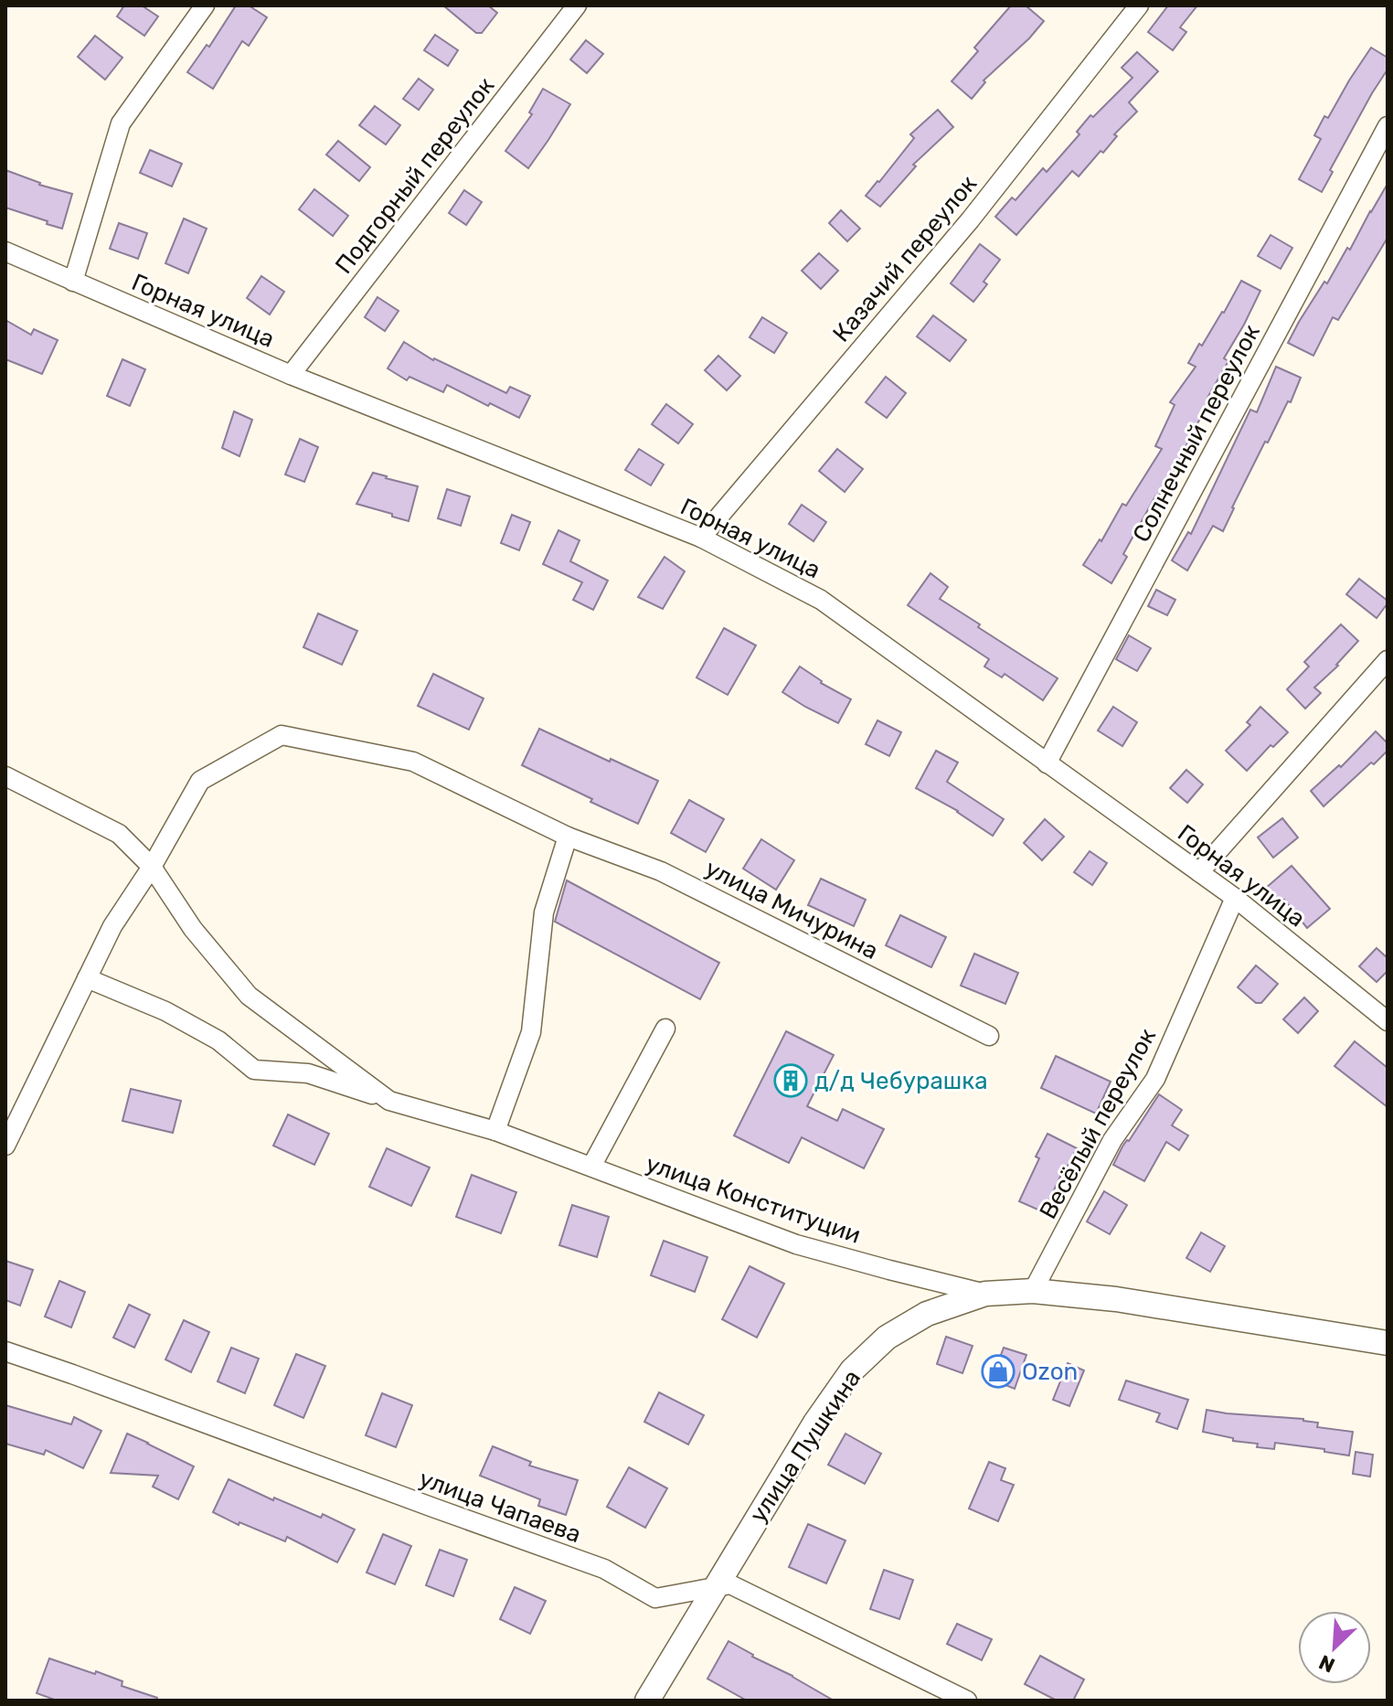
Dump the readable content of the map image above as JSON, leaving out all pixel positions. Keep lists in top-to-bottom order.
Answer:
{
  "streets": {
    "main road": ["улица Пушкина"],
    "street": [
      "Подгорный переулок",
      "Казачий переулок",
      "Горная улица",
      "Солнечный переулок",
      "улица Мичурина",
      "Весёлый переулок",
      "улица Конституции",
      "улица Чапаева"
    ]
  },
  "crossings": [
    ["Подгорный переулок", "Горная улица"],
    ["Казачий переулок", "Горная улица"],
    ["Горная улица", "Солнечный переулок"],
    ["Горная улица", "Весёлый переулок"],
    ["улица Мичурина", "улица Конституции"],
    ["Весёлый переулок", "улица Пушкина"],
    ["улица Конституции", "улица Пушкина"],
    ["улица Пушкина", "улица Чапаева"]
  ],
  "places": {
    "building": ["д/д Чебурашка"],
    "shop": ["Ozon"]
  },
  "north": "bottom left"
}
